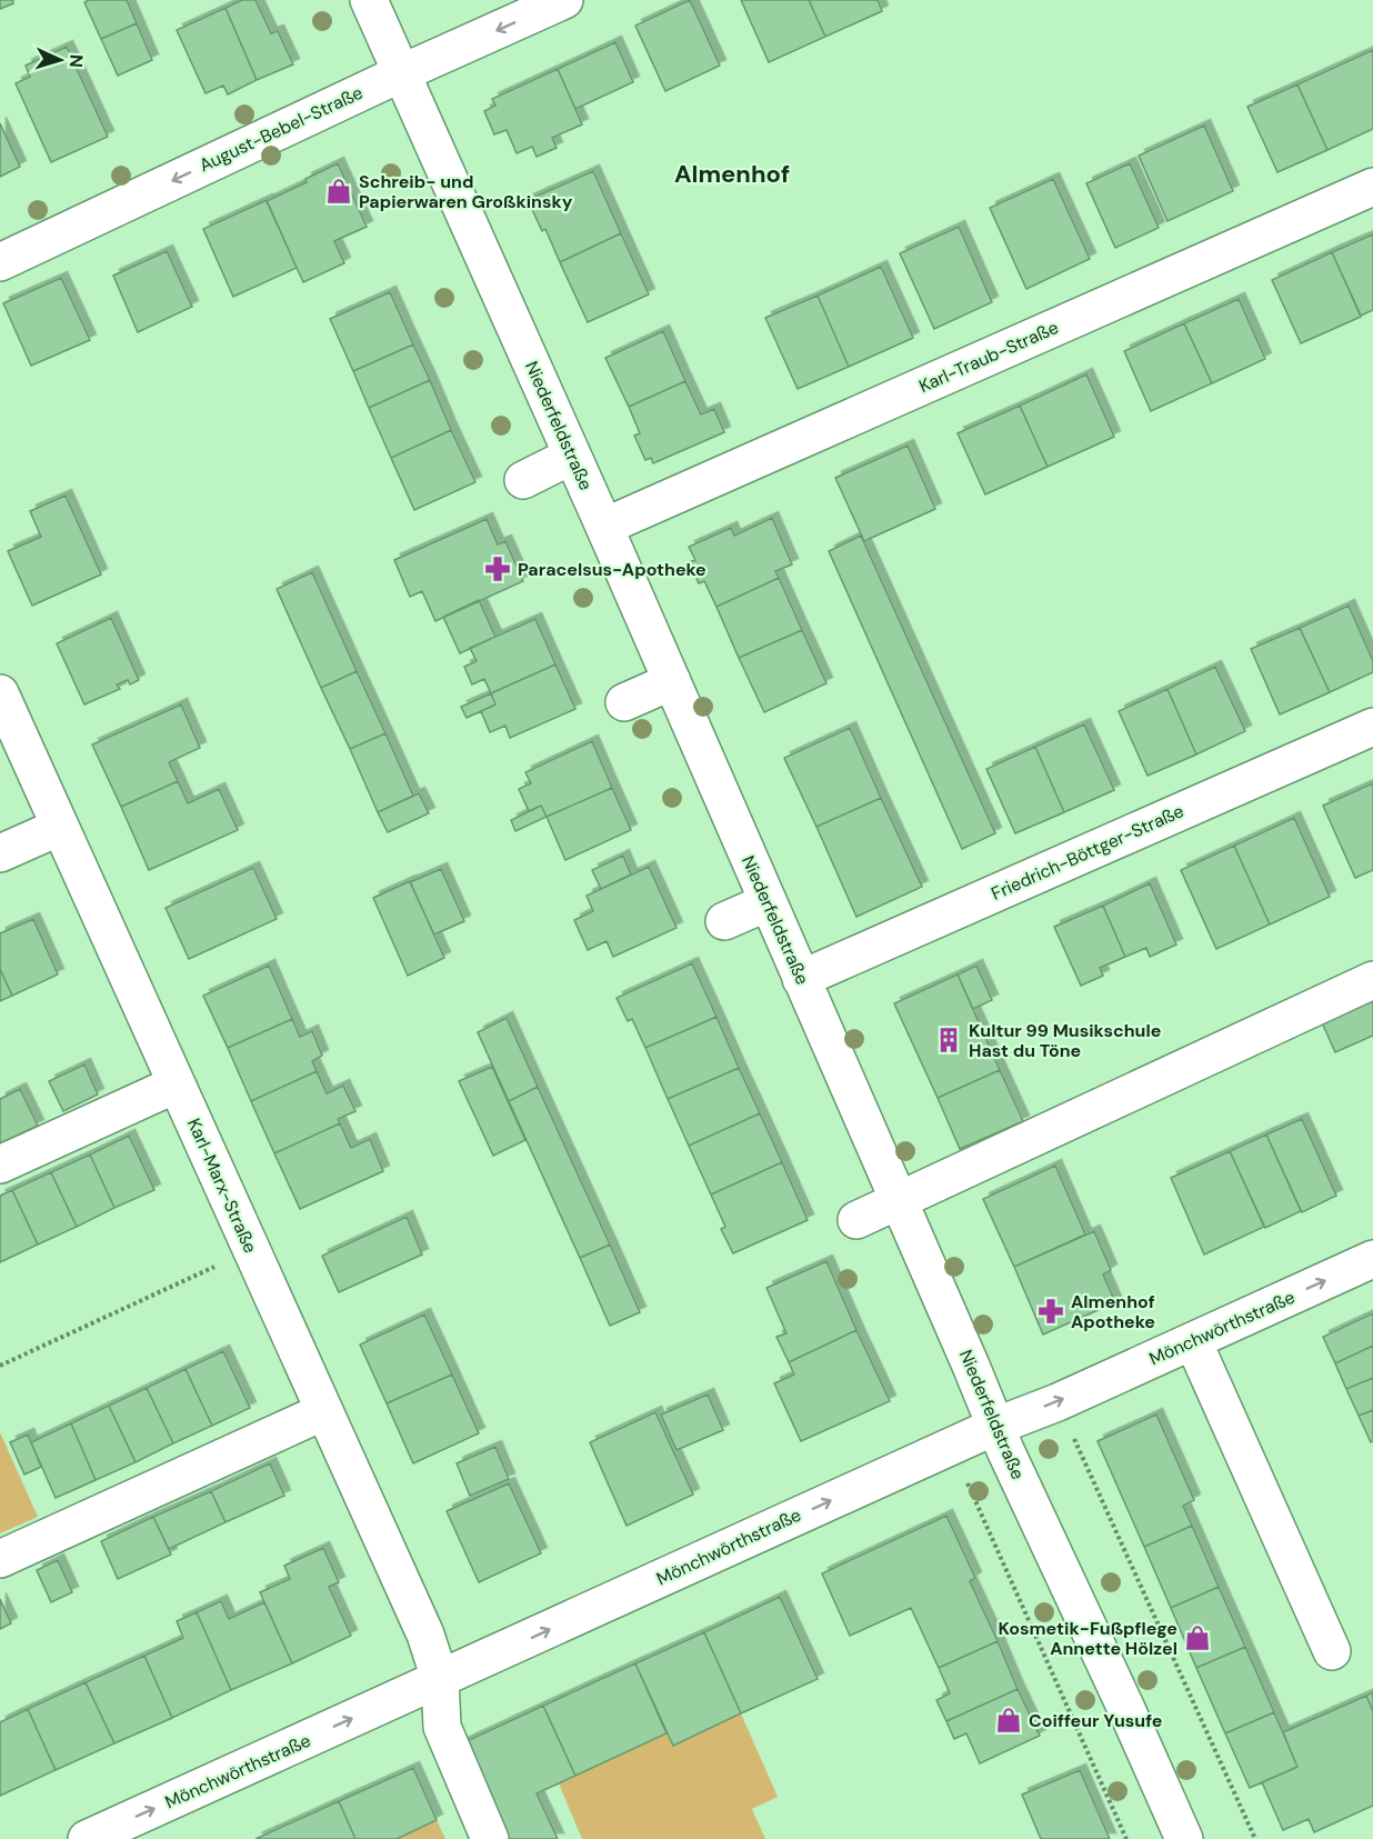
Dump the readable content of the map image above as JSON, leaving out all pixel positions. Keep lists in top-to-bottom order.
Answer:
{
  "streets": {
    "street": [
      "August-Bebel-Straße",
      "Karl-Traub-Straße",
      "Niederfeldstraße",
      "Friedrich-Böttger-Straße",
      "Karl-Marx-Straße",
      "Mönchwörthstraße"
    ]
  },
  "crossings": [
    ["August-Bebel-Straße", "Niederfeldstraße"],
    ["Karl-Traub-Straße", "Niederfeldstraße"],
    ["Niederfeldstraße", "Friedrich-Böttger-Straße"],
    ["Niederfeldstraße", "Mönchwörthstraße"],
    ["Karl-Marx-Straße", "Mönchwörthstraße"]
  ],
  "one_way": ["August-Bebel-Straße"],
  "districts": ["Almenhof"],
  "places": {
    "shop": ["Schreib- und Papierwaren Großkinsky", "Kosmetik-Fußpflege Annette Hölzel", "Coiffeur Yusufe"],
    "pharmacy": ["Paracelsus-Apotheke", "Almenhof Apotheke"],
    "building": ["Kultur 99 Musikschule Hast du Töne"]
  },
  "north": "right"
}
